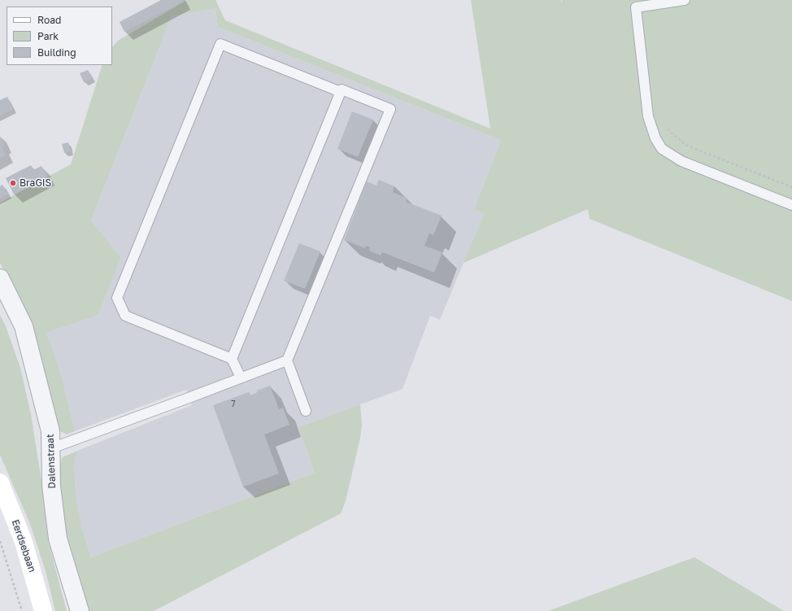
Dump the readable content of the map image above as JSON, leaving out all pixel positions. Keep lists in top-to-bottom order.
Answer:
{
  "streets": {
    "main road": ["Eerdsebaan"],
    "street": ["Dalenstraat"]
  },
  "places": ["BraGIS"],
  "house_numbers": ["7"],
  "legend": ["Road", "Park", "Building"]
}
